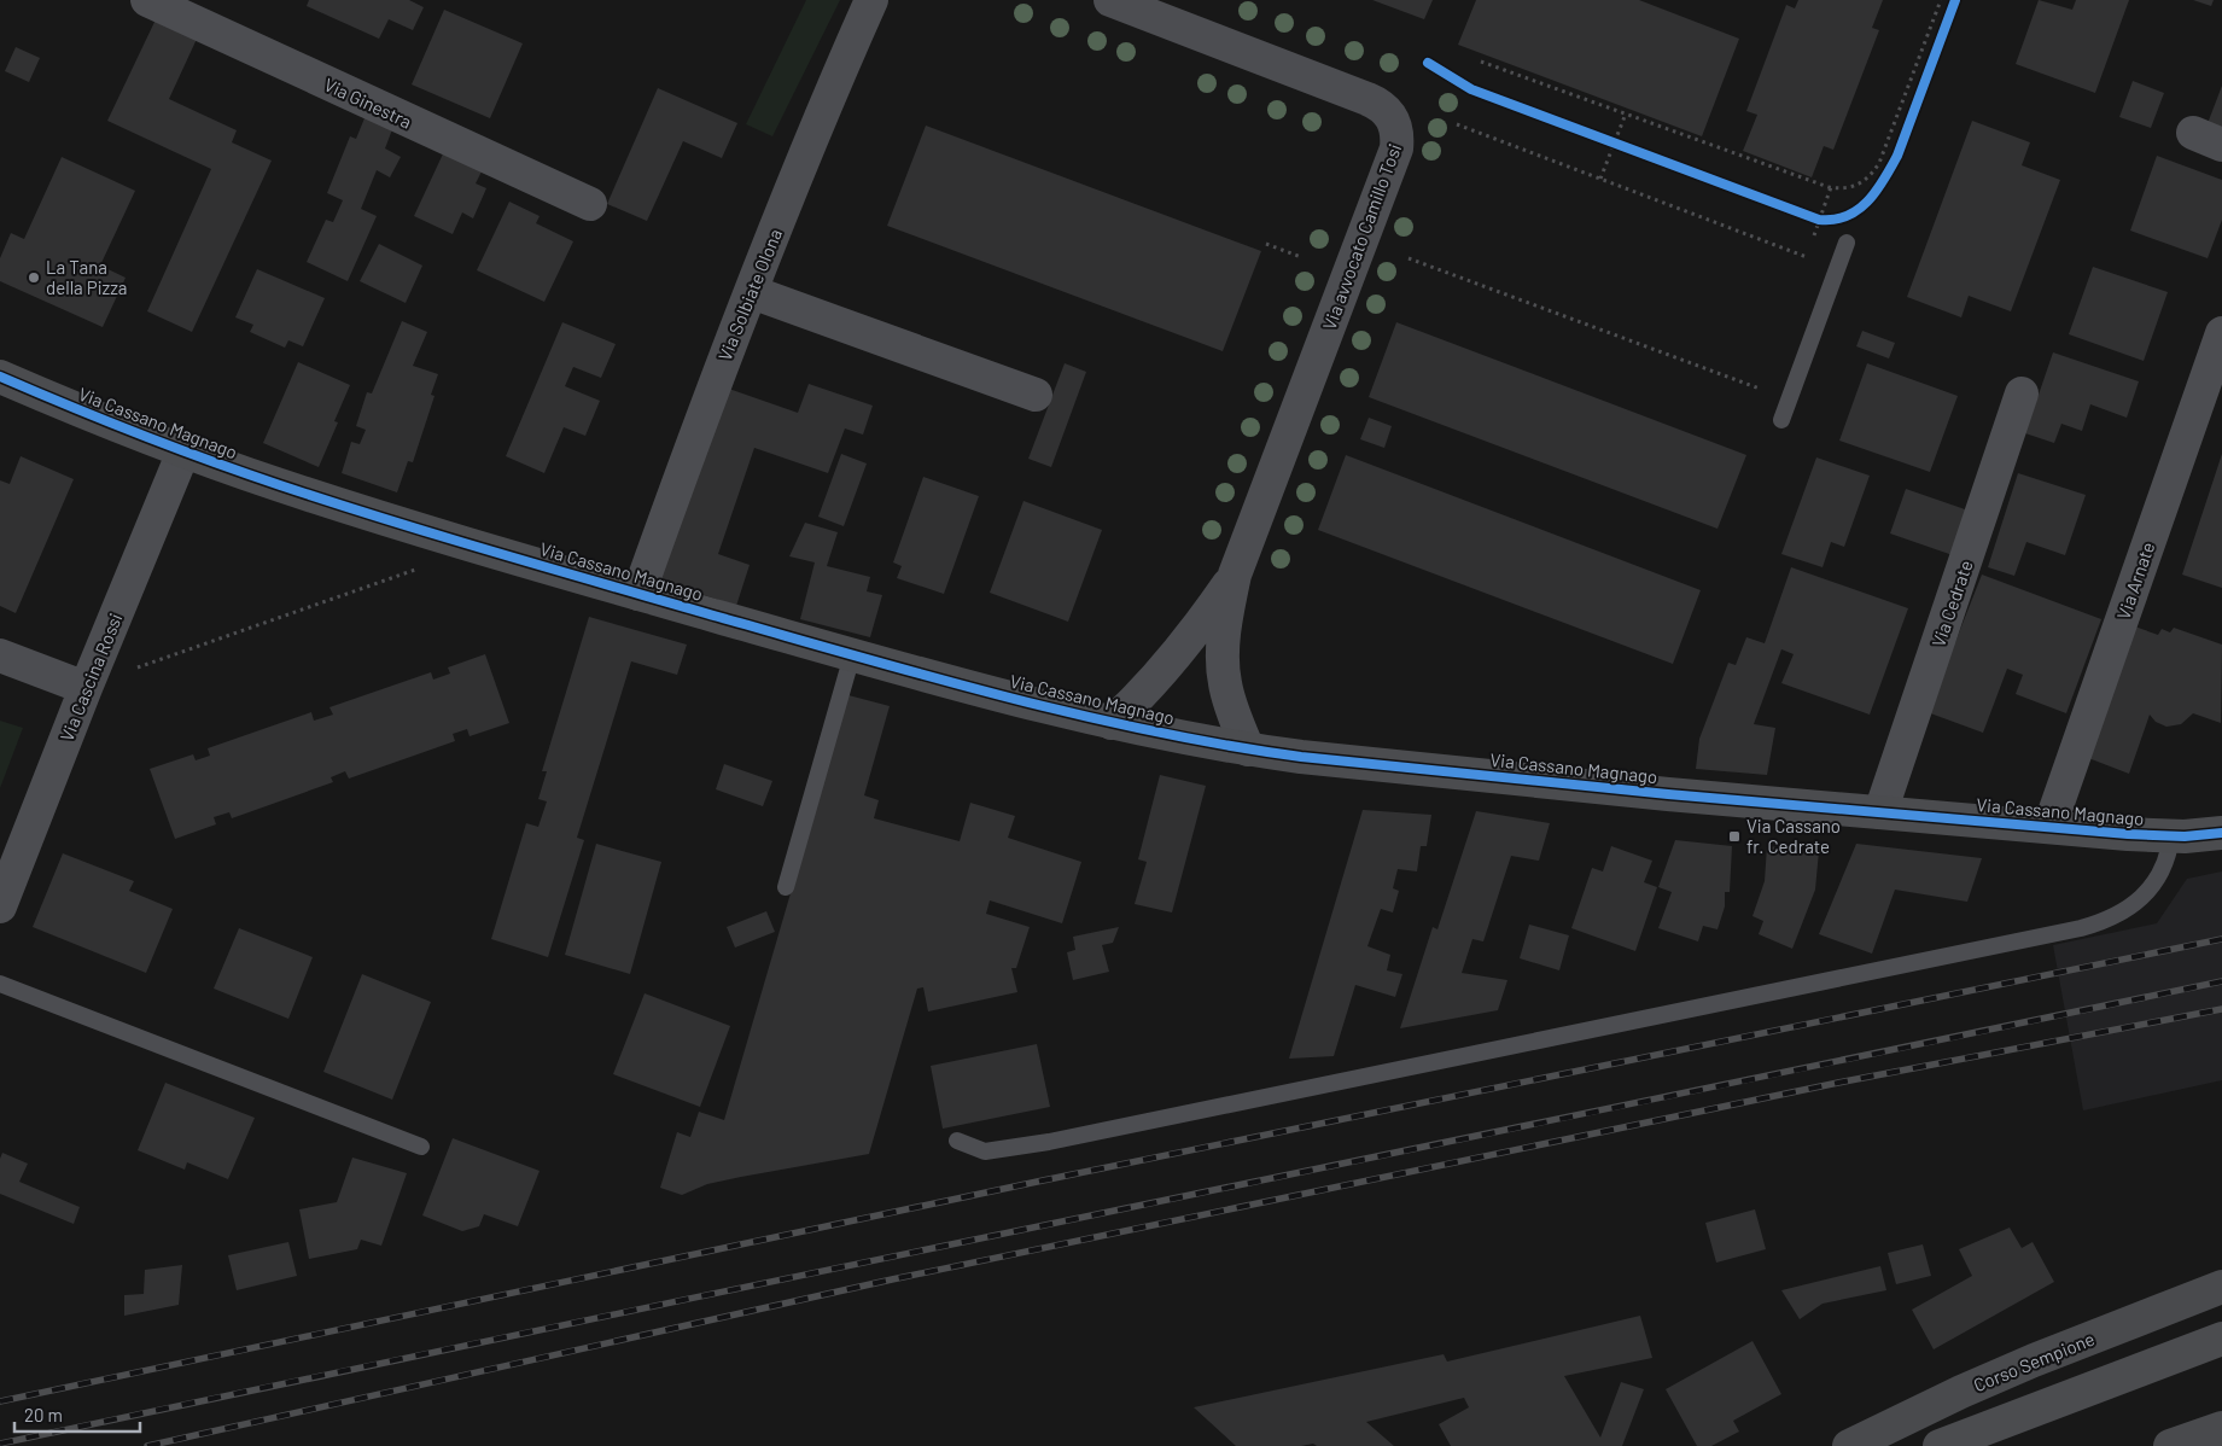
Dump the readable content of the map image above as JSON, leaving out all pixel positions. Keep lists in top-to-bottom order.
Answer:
{
  "streets": {
    "main road": ["Corso Sempione"],
    "street": [
      "Via Ginestra",
      "Via avvocato Camillo Tosi",
      "Via Solbiate Olona",
      "Via Cassano Magnago",
      "Via Arnate",
      "Via Cedrate",
      "Via Cascina Rossi"
    ]
  },
  "crossings": [
    ["Via avvocato Camillo Tosi", "Via Cassano Magnago"],
    ["Via Solbiate Olona", "Via Cassano Magnago"],
    ["Via Cassano Magnago", "Via Arnate"],
    ["Via Cassano Magnago", "Via Cedrate"],
    ["Via Cassano Magnago", "Via Cascina Rossi"]
  ],
  "places": {
    "other": ["La Tana della Pizza"],
    "transit": ["Via Cassano fr. Cedrate"]
  },
  "scale_bar": "20 m"
}
